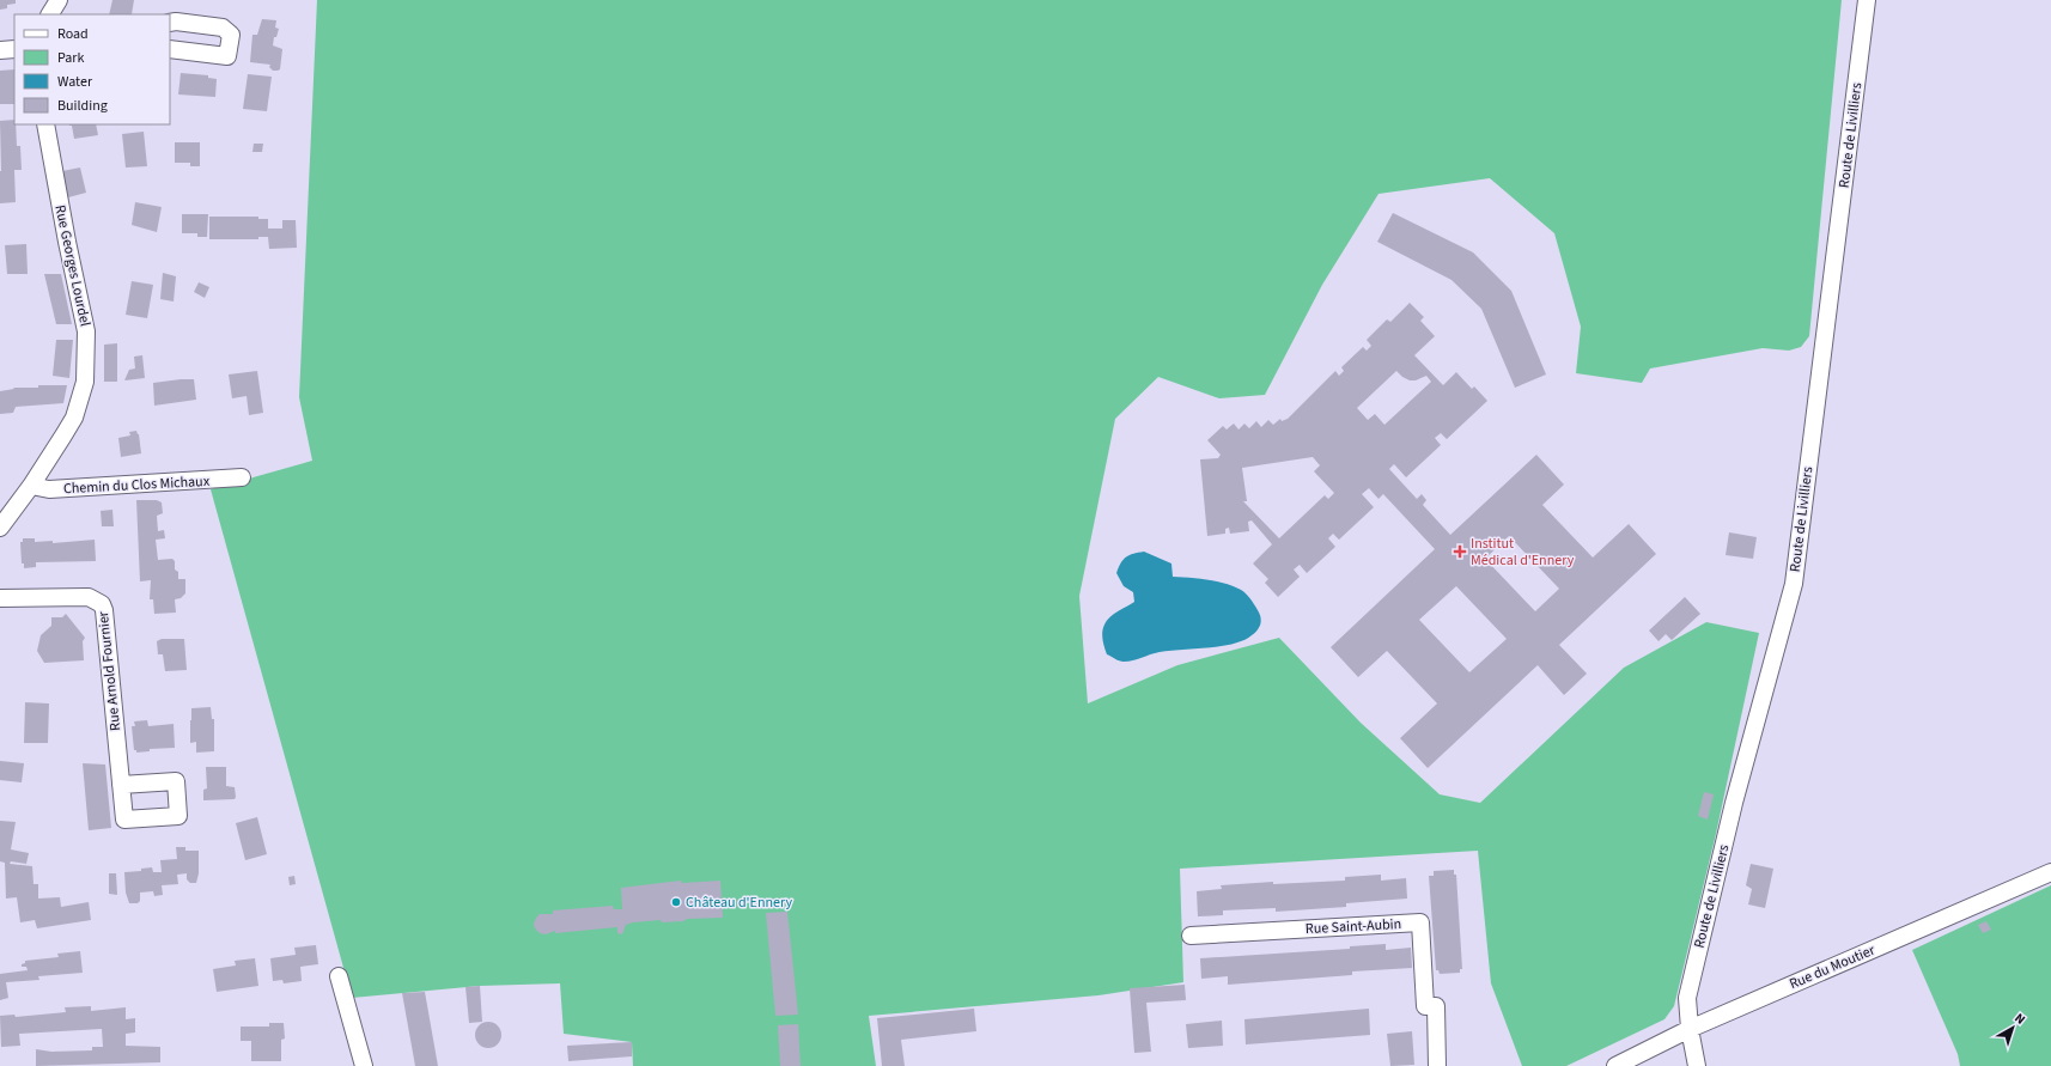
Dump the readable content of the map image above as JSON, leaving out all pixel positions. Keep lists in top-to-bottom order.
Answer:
{
  "streets": {
    "street": [
      "Route de Livilliers",
      "Rue Georges Lourdel",
      "Chemin du Clos Michaux",
      "Rue Arnold Fournier",
      "Rue Saint-Aubin",
      "Rue du Moutier"
    ]
  },
  "crossings": [
    ["Route de Livilliers", "Rue du Moutier"],
    ["Rue Georges Lourdel", "Chemin du Clos Michaux"]
  ],
  "places": {
    "health": ["Institut Médical d'Ennery"],
    "other": ["Château d'Ennery"]
  },
  "legend": [
    "Road",
    "Park",
    "Water",
    "Building"
  ],
  "north": "top right"
}
